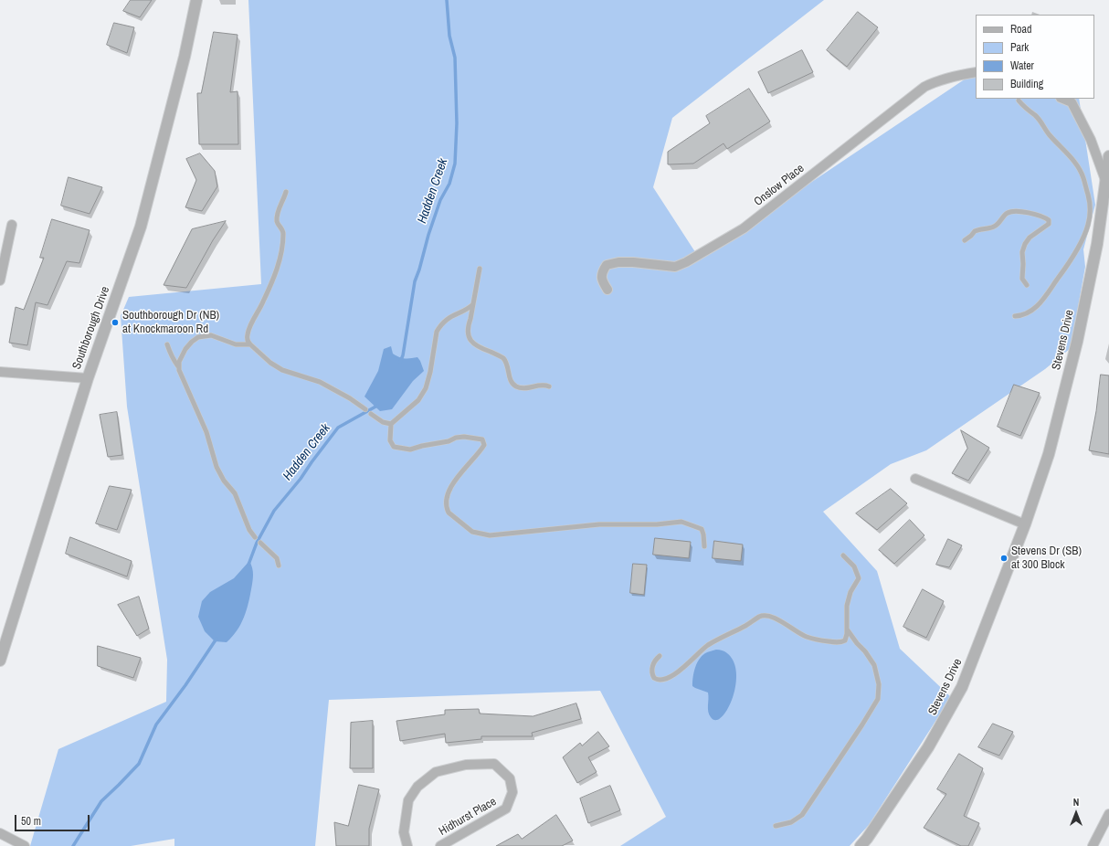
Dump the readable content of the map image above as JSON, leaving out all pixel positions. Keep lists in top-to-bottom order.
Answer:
{
  "streets": {
    "street": [
      "Onslow Place",
      "Southborough Drive",
      "Stevens Drive",
      "Hidhurst Place"
    ]
  },
  "water": ["Hadden Creek"],
  "places": ["Southborough Dr (NB) at Knockmaroon Rd", "Stevens Dr (SB) at 300 Block"],
  "legend": [
    "Road",
    "Park",
    "Water",
    "Building"
  ],
  "scale_bar": "50 m",
  "north": "top"
}
